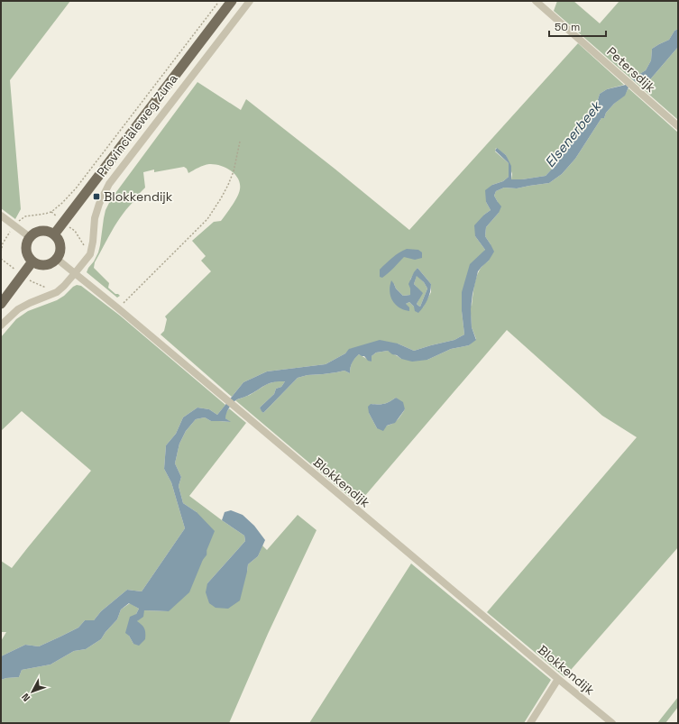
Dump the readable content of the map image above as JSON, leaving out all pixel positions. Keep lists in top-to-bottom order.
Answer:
{
  "streets": {
    "main road": ["Provincialeweg Zuna"],
    "street": ["Petersdijk", "Blokkendijk"]
  },
  "crossings": [
    ["Provincialeweg Zuna", "Blokkendijk"]
  ],
  "water": ["Elsenerbeek"],
  "places": {
    "transit": ["Blokkendijk"]
  },
  "scale_bar": "50 m",
  "north": "bottom left"
}
